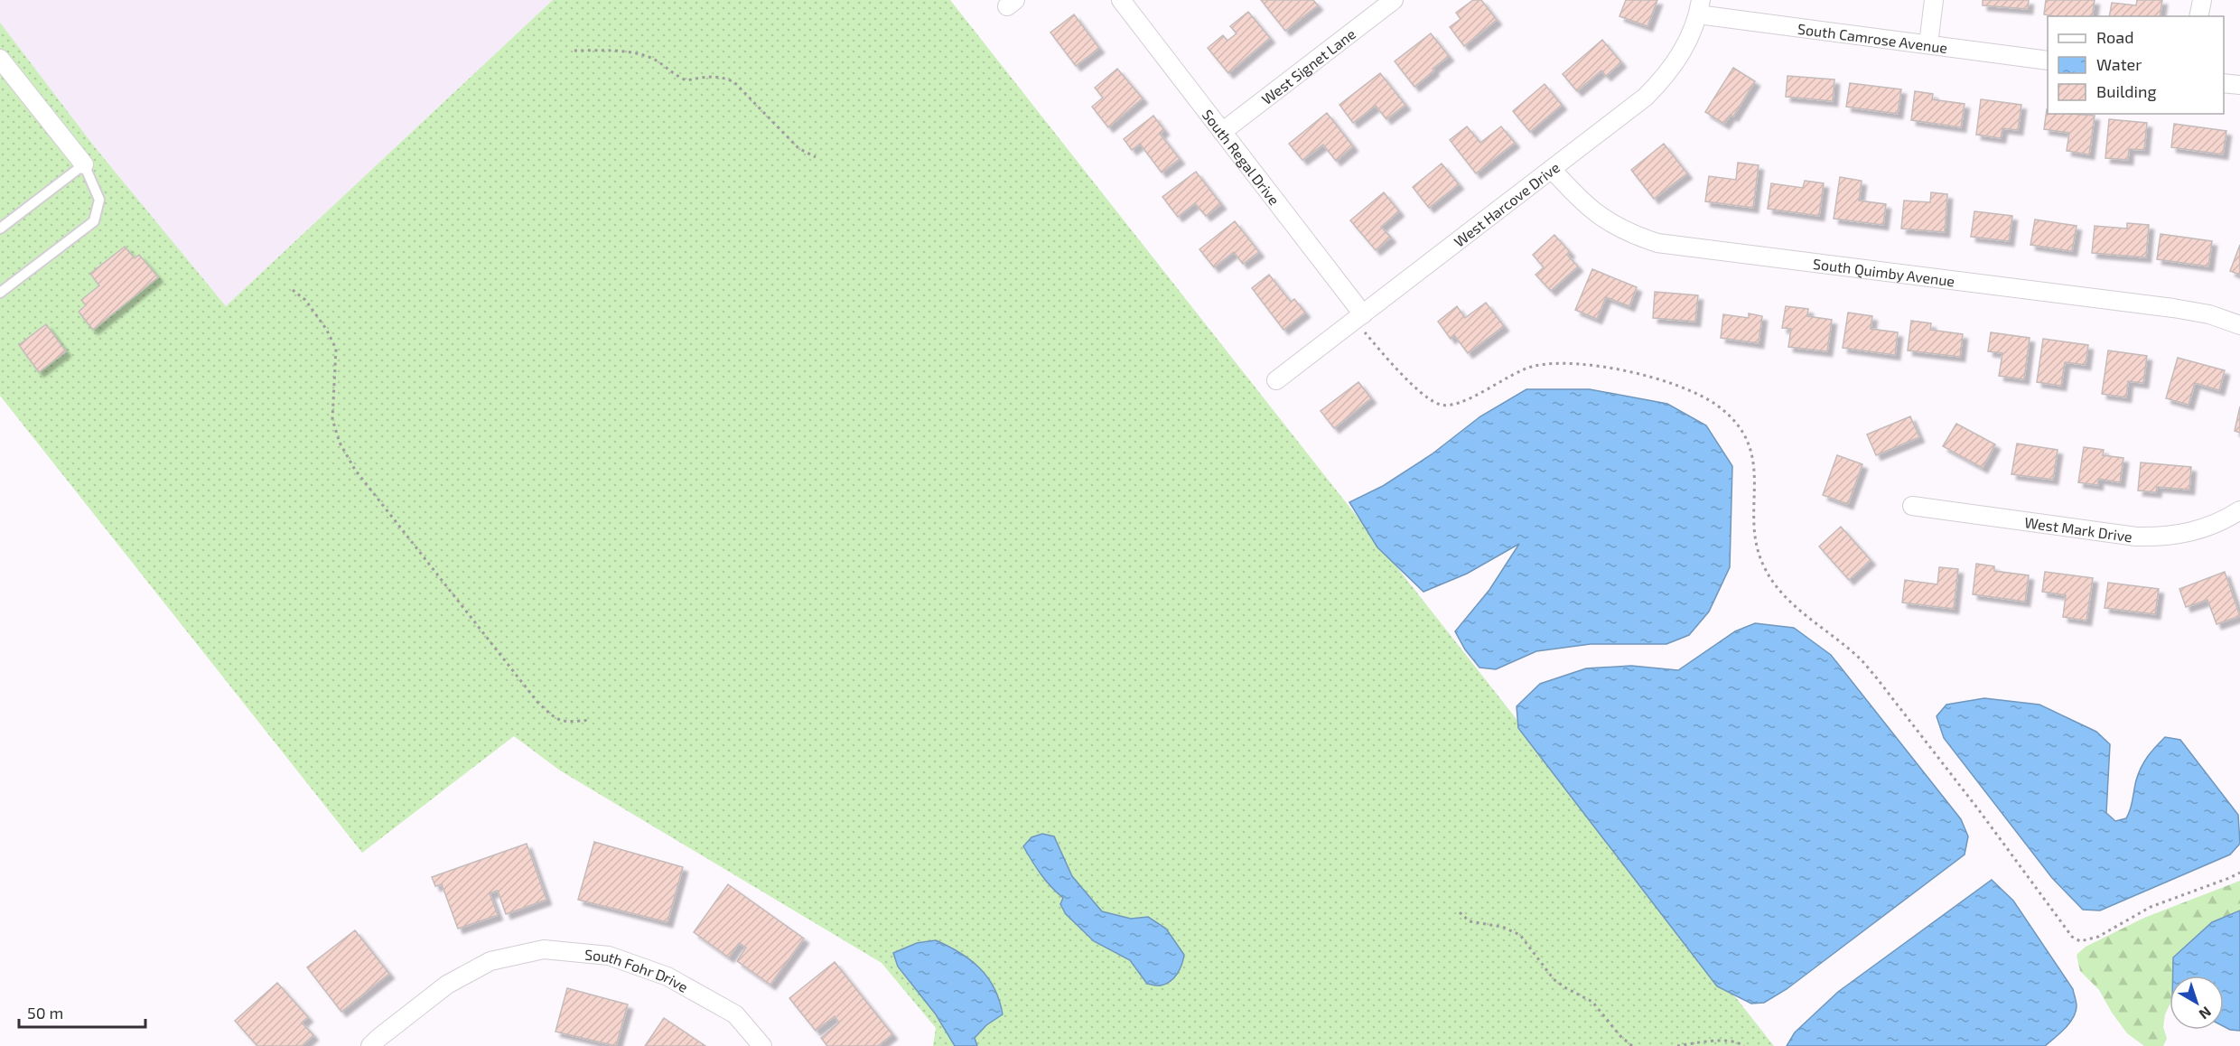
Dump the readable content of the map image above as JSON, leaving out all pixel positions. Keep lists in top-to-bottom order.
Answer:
{
  "streets": {
    "street": [
      "South Camrose Avenue",
      "West Signet Lane",
      "South Regal Drive",
      "West Harcove Drive",
      "South Quimby Avenue",
      "West Mark Drive",
      "South Fohr Drive"
    ]
  },
  "crossings": [
    ["South Camrose Avenue", "West Harcove Drive"],
    ["West Signet Lane", "South Regal Drive"],
    ["South Regal Drive", "West Harcove Drive"],
    ["West Harcove Drive", "South Quimby Avenue"]
  ],
  "legend": ["Road", "Water", "Building"],
  "scale_bar": "50 m",
  "north": "bottom right"
}
